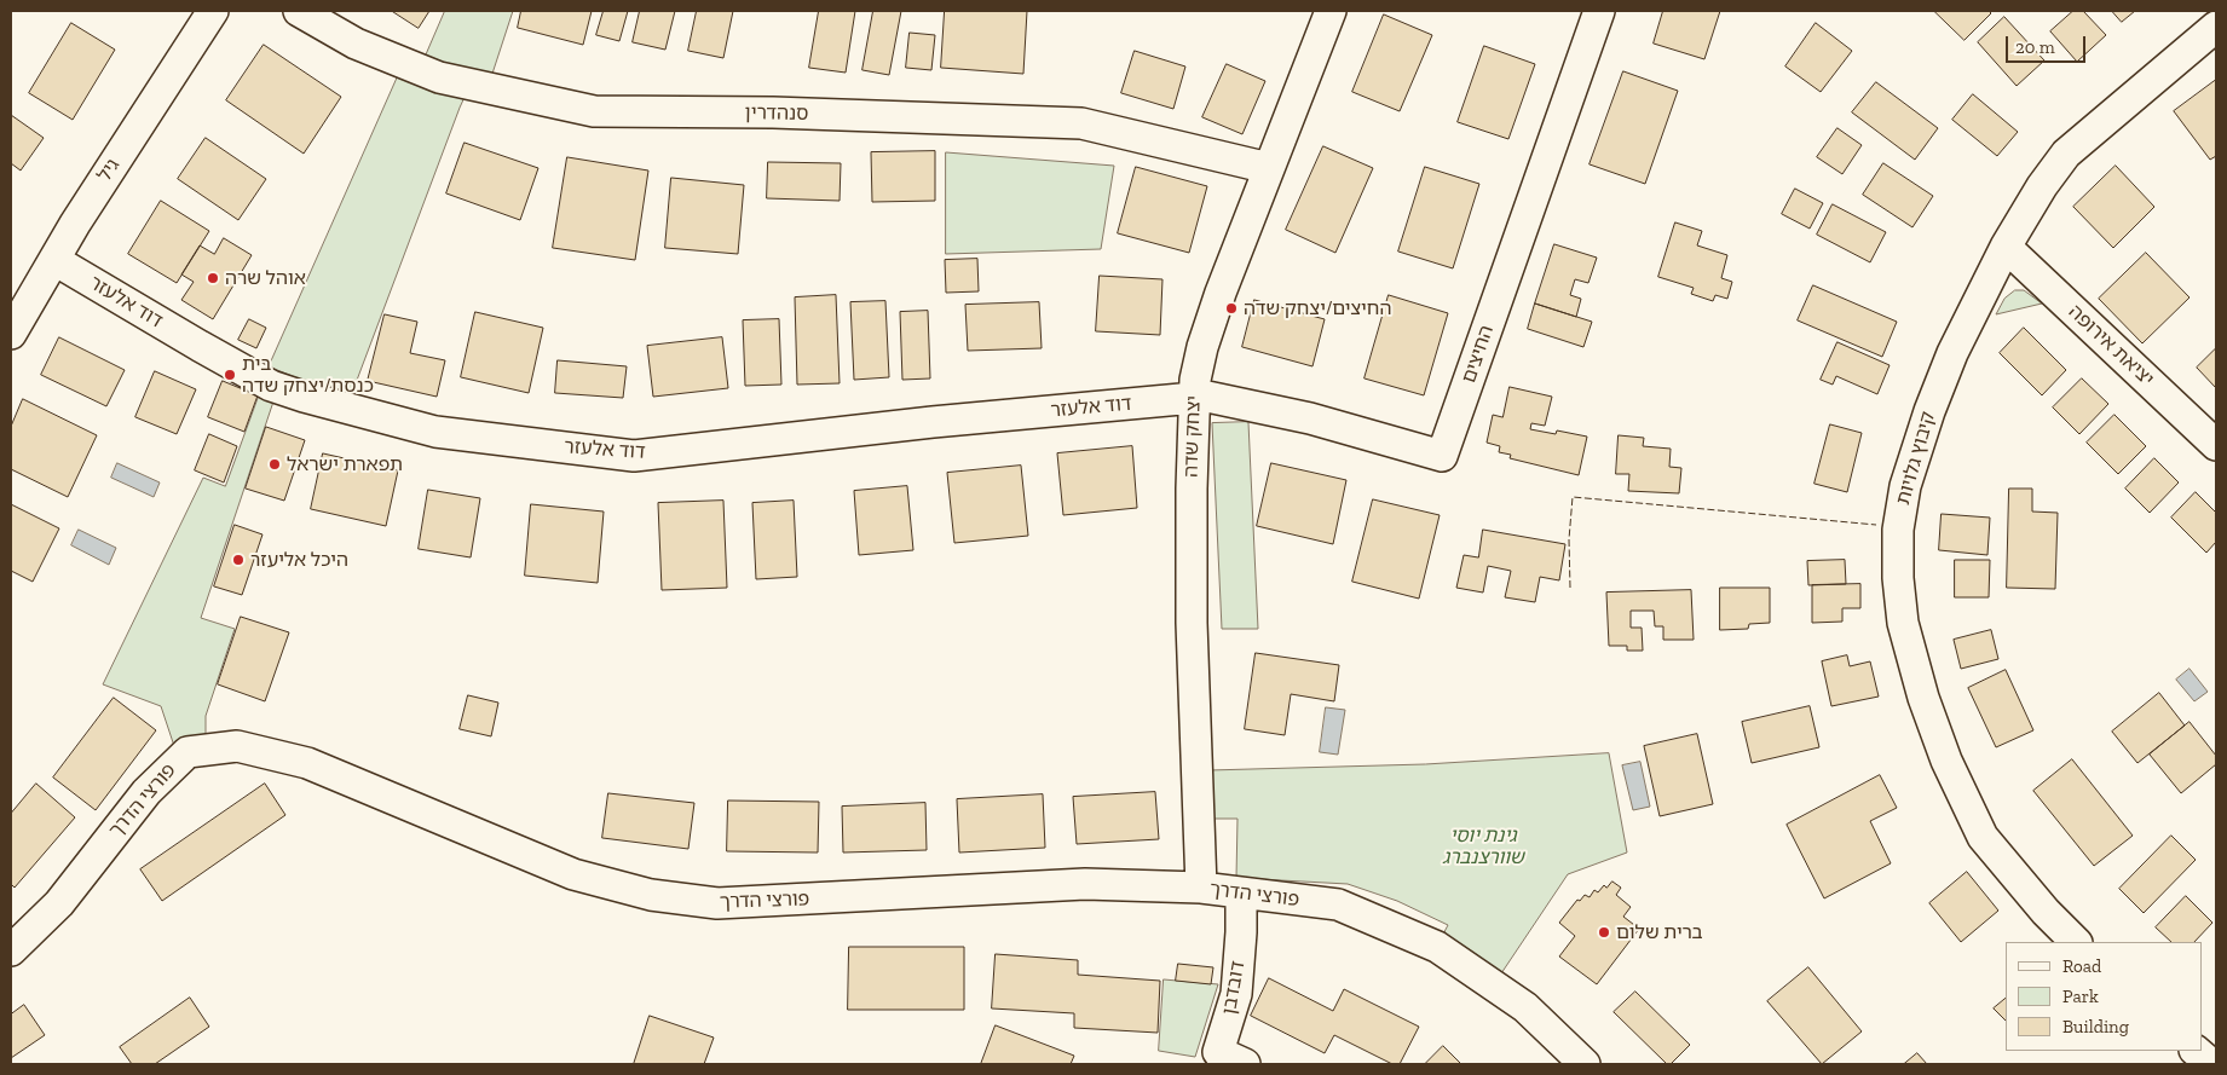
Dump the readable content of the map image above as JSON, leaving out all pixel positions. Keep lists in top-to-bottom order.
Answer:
{
  "streets": {
    "street": [
      "סנהדרין",
      "גיל",
      "דוד אלעזר",
      "יציאת אירופה",
      "החיצים",
      "יצחק שדה",
      "קיבוץ גלויות",
      "פורצי הדרך",
      "דובדבן"
    ]
  },
  "crossings": [
    ["סנהדרין", "יצחק שדה"],
    ["גיל", "דוד אלעזר"],
    ["דוד אלעזר", "החיצים"],
    ["דוד אלעזר", "יצחק שדה"],
    ["יציאת אירופה", "קיבוץ גלויות"],
    ["החיצים", "יצחק שדה"],
    ["יצחק שדה", "פורצי הדרך"],
    ["פורצי הדרך", "דובדבן"]
  ],
  "parks": ["גינת יוסי שוורצנברג"],
  "places": [
    "אוהל שרה",
    "החיצים/יצחק שדה",
    "בית כנסת/יצחק שדה",
    "תפארת ישראל",
    "היכל אליעזר",
    "ברית שלום"
  ],
  "legend": ["Road", "Park", "Building"],
  "scale_bar": "20 m"
}
